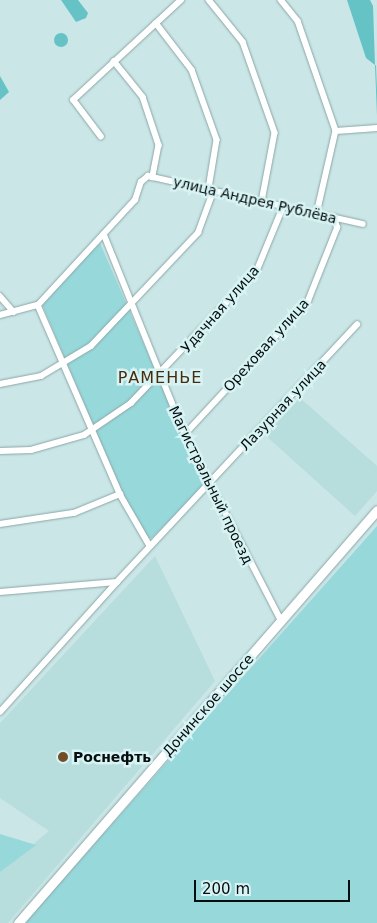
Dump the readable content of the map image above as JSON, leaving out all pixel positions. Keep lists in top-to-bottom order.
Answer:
{
  "streets": {
    "main road": ["Донинское шоссе"],
    "street": [
      "улица Андрея Рублёва",
      "Удачная улица",
      "Ореховая улица",
      "Лазурная улица",
      "Магистральный проезд"
    ]
  },
  "crossings": [
    ["улица Андрея Рублёва", "Удачная улица"],
    ["улица Андрея Рублёва", "Ореховая улица"],
    ["Удачная улица", "Магистральный проезд"],
    ["Ореховая улица", "Магистральный проезд"],
    ["Лазурная улица", "Магистральный проезд"],
    ["Магистральный проезд", "Донинское шоссе"]
  ],
  "districts": ["РАМЕНЬЕ"],
  "places": ["Роснефть"],
  "scale_bar": "200 m"
}
